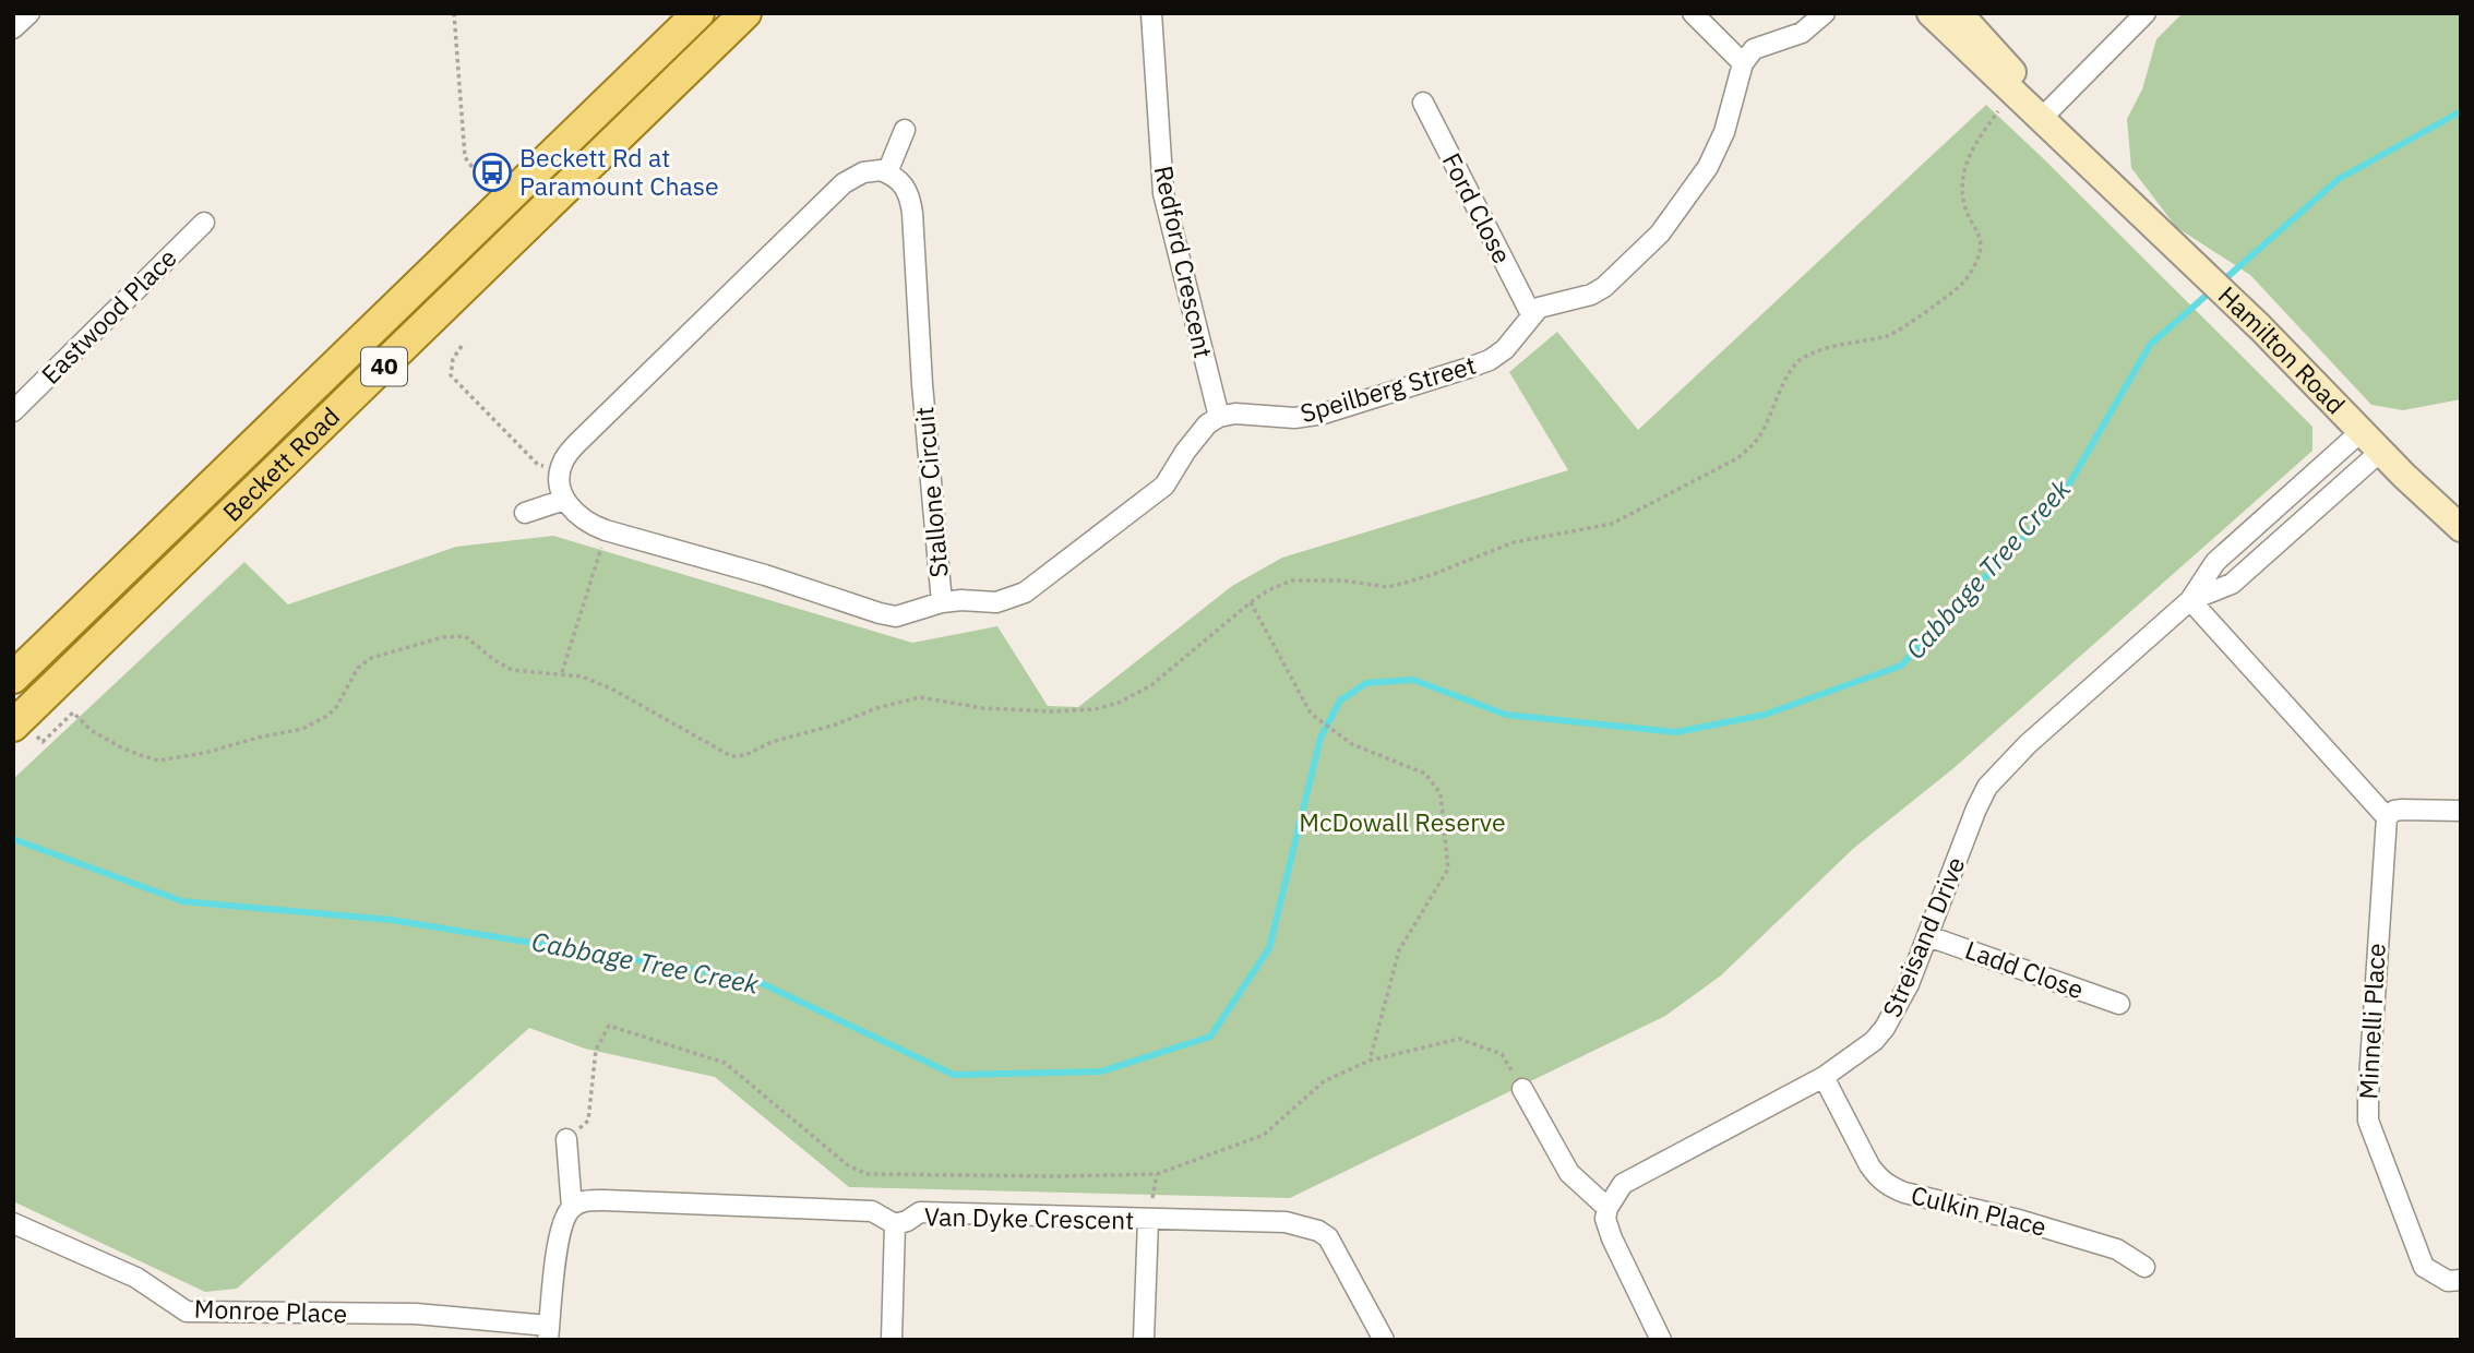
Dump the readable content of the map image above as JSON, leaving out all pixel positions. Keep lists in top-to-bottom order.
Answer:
{
  "streets": {
    "main road": ["Hamilton Road", "40", "Beckett Road"],
    "street": [
      "Ford Close",
      "Redford Crescent",
      "Eastwood Place",
      "Speilberg Street",
      "Stallone Circuit",
      "Streisand Drive",
      "Ladd Close",
      "Minnelli Place",
      "Culkin Place",
      "Van Dyke Crescent",
      "Monroe Place"
    ]
  },
  "crossings": [
    ["Ford Close", "Speilberg Street"],
    ["Redford Crescent", "Speilberg Street"],
    ["Hamilton Road", "Streisand Drive"],
    ["Streisand Drive", "Ladd Close"],
    ["Streisand Drive", "Culkin Place"]
  ],
  "water": ["Cabbage Tree Creek"],
  "parks": ["McDowall Reserve"],
  "places": {
    "bus stop": ["Beckett Rd at Paramount Chase"]
  }
}
